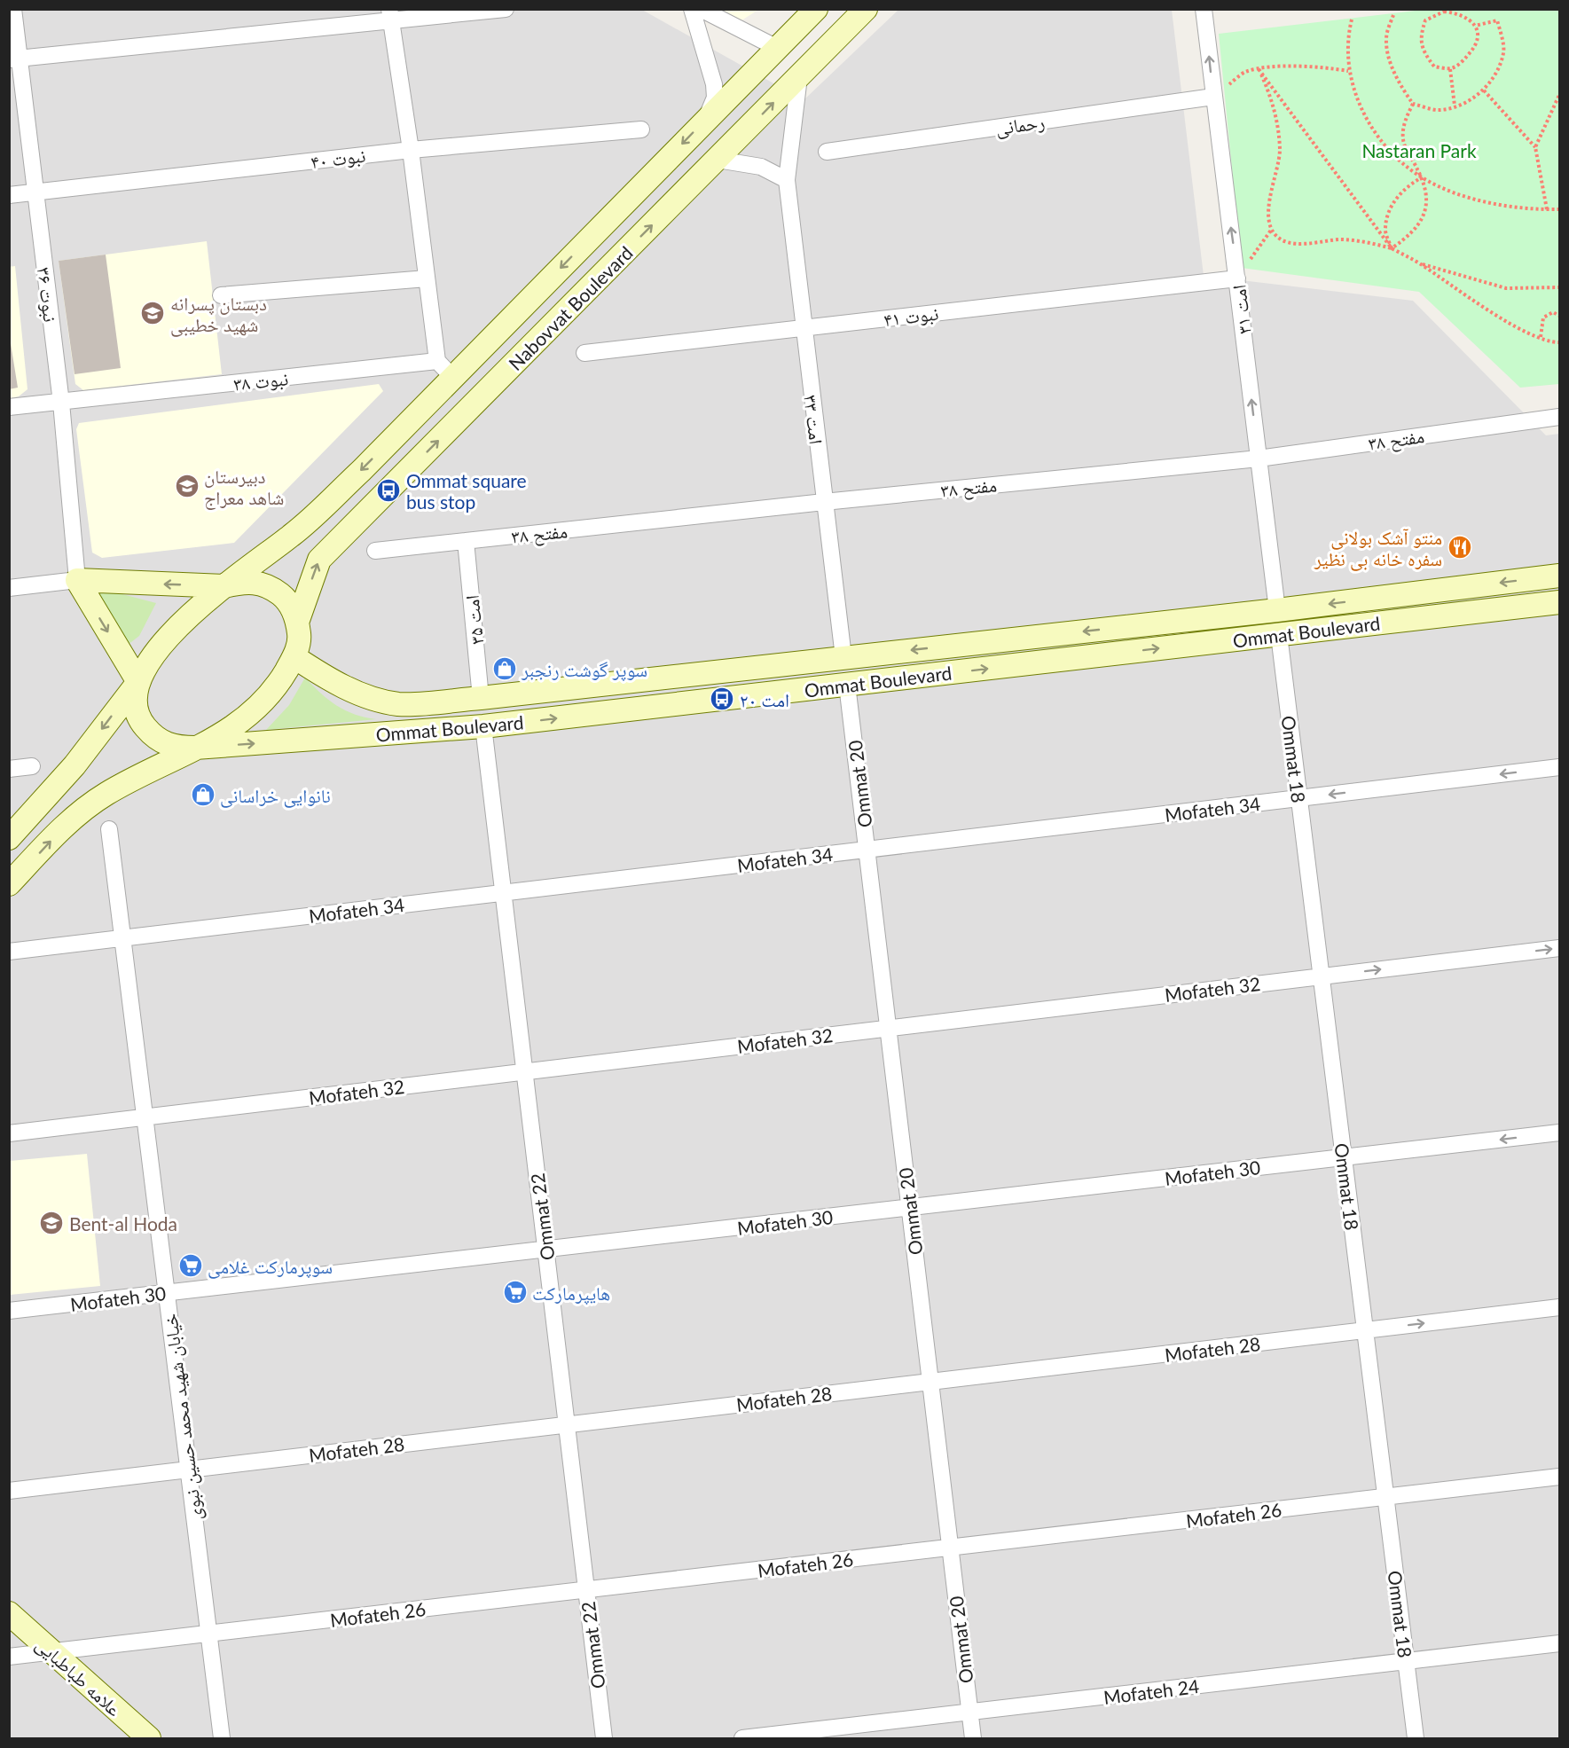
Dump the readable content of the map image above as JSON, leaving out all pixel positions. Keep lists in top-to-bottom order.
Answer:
{
  "streets": {
    "main road": ["Nabovvat Boulevard", "Ommat Boulevard", "علامه طباطبایی"],
    "street": [
      "رحمانی",
      "نبوت ۴۰",
      "نبوت ۳۶",
      "امت ۳۱",
      "نبوت ۴۱",
      "نبوت ۳۸",
      "امت ۳۳",
      "مفتح ۳۸",
      "امت ۳۵",
      "Ommat 18",
      "Ommat 20",
      "Mofateh 34",
      "Mofateh 32",
      "Mofateh 30",
      "Ommat 22",
      "Mofateh 28",
      "خیابان شهید محمد حسین نبوی",
      "Mofateh 26",
      "Mofateh 24"
    ]
  },
  "crossings": [
    ["رحمانی", "امت ۳۱"],
    ["نبوت ۴۰", "نبوت ۳۶"],
    ["نبوت ۳۶", "نبوت ۳۸"],
    ["Nabovvat Boulevard", "امت ۳۳"],
    ["Nabovvat Boulevard", "Ommat Boulevard"],
    ["امت ۳۱", "نبوت ۴۱"],
    ["امت ۳۱", "مفتح ۳۸"],
    ["امت ۳۱", "Ommat Boulevard"],
    ["نبوت ۴۱", "امت ۳۳"],
    ["امت ۳۳", "مفتح ۳۸"],
    ["امت ۳۳", "Ommat Boulevard"],
    ["مفتح ۳۸", "امت ۳۵"],
    ["امت ۳۵", "Ommat Boulevard"],
    ["Ommat Boulevard", "Ommat 18"],
    ["Ommat Boulevard", "Ommat 20"],
    ["Ommat Boulevard", "Ommat 22"],
    ["Ommat 18", "Mofateh 34"],
    ["Ommat 18", "Mofateh 32"],
    ["Ommat 18", "Mofateh 30"],
    ["Ommat 18", "Mofateh 28"],
    ["Ommat 18", "Mofateh 26"],
    ["Ommat 18", "Mofateh 24"],
    ["Ommat 20", "Mofateh 34"],
    ["Ommat 20", "Mofateh 32"],
    ["Ommat 20", "Mofateh 30"],
    ["Ommat 20", "Mofateh 28"],
    ["Ommat 20", "Mofateh 26"],
    ["Ommat 20", "Mofateh 24"],
    ["Mofateh 34", "Ommat 22"],
    ["Mofateh 34", "خیابان شهید محمد حسین نبوی"],
    ["Mofateh 32", "Ommat 22"],
    ["Mofateh 32", "خیابان شهید محمد حسین نبوی"],
    ["Mofateh 30", "Ommat 22"],
    ["Mofateh 30", "خیابان شهید محمد حسین نبوی"],
    ["Ommat 22", "Mofateh 28"],
    ["Ommat 22", "Mofateh 26"],
    ["Mofateh 28", "خیابان شهید محمد حسین نبوی"],
    ["خیابان شهید محمد حسین نبوی", "Mofateh 26"],
    ["Mofateh 26", "علامه طباطبایی"]
  ],
  "one_way": ["امت ۳۱"],
  "parks": ["Nastaran Park"],
  "places": {
    "school or university": ["دبستان پسرانه شهید خطیبی", "دبیرستان شاهد معراج", "Bent-al Hoda"],
    "bus stop": ["Ommat square bus stop", "امت ۲۰"],
    "restaurant": ["منتو آشک بولانی سفره خانه بی نظیر"],
    "shop": ["سوپر گوشت رنجبر", "نانوایی خراسانی"],
    "supermarket": ["سوپرمارکت غلامی", "هایپرمارکت"]
  }
}
